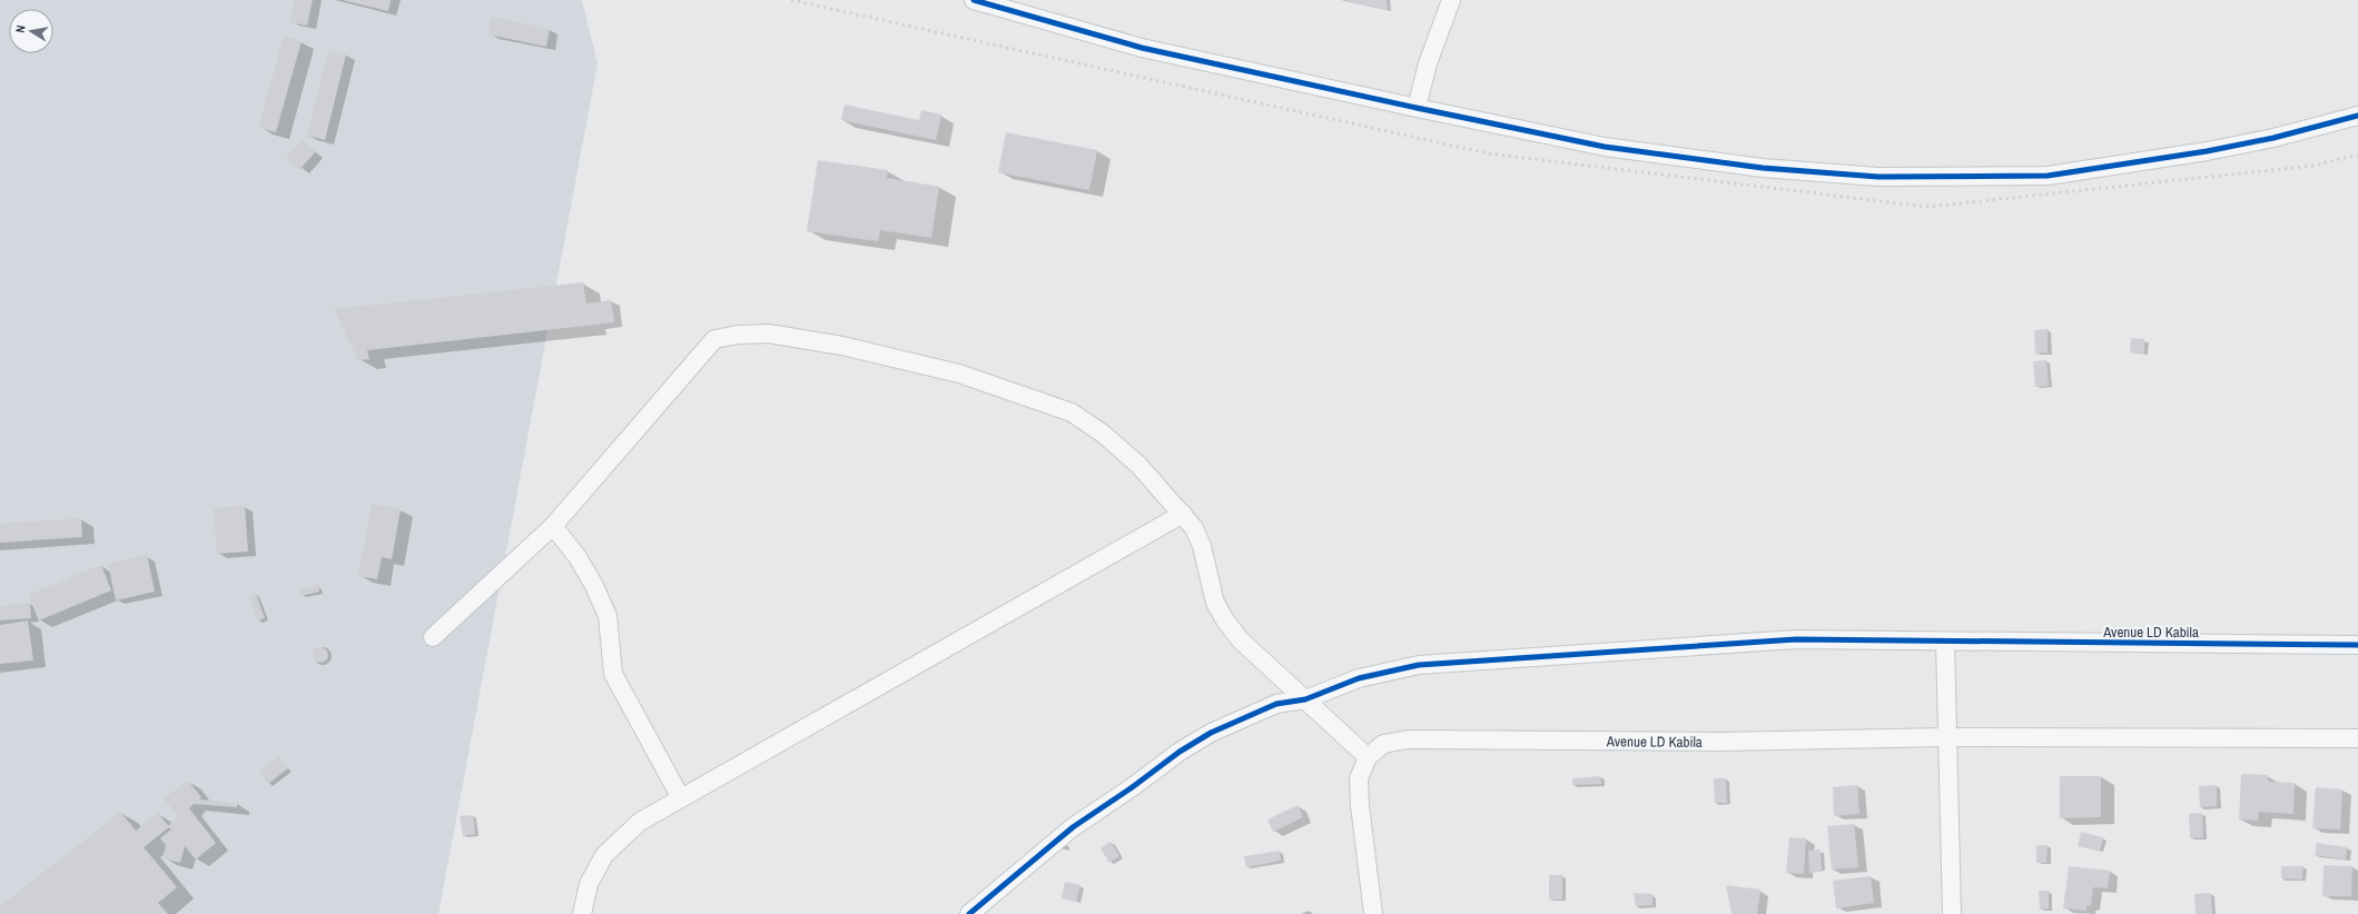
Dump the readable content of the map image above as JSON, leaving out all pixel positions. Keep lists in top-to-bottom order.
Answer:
{
  "streets": {
    "street": ["Avenue LD Kabila"]
  },
  "north": "left"
}
